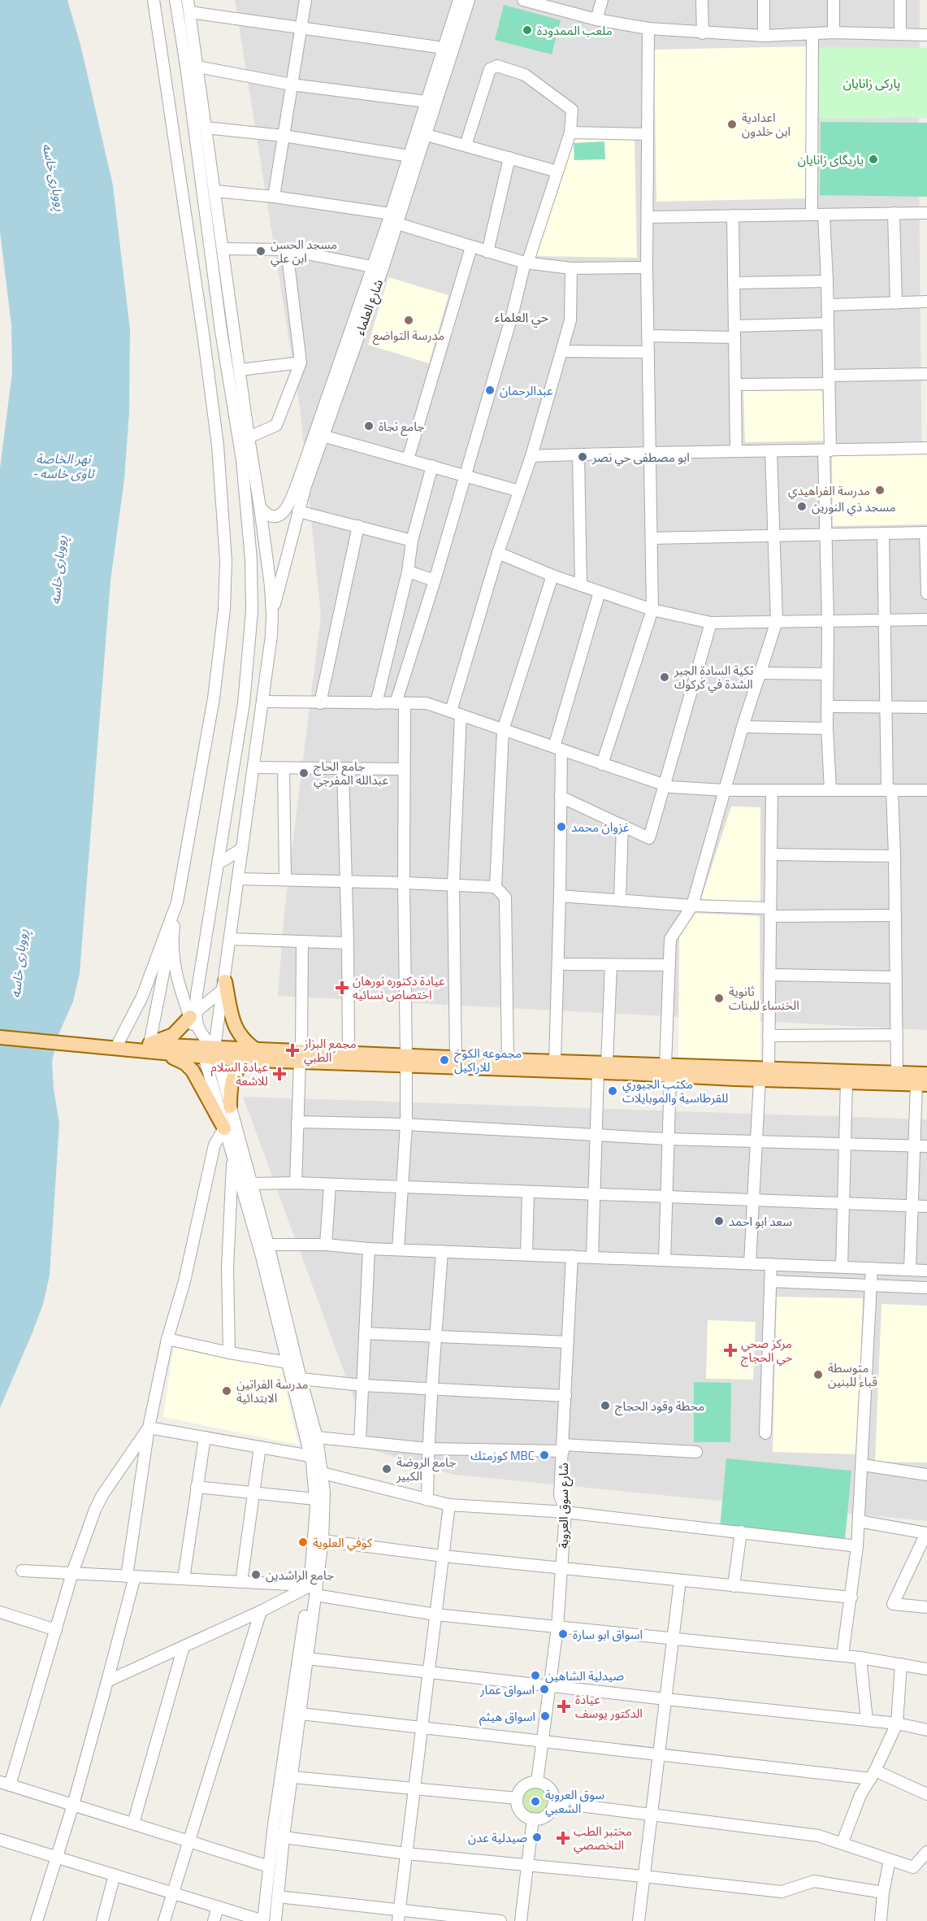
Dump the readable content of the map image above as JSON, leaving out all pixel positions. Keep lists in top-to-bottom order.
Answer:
{
  "streets": {
    "street": ["شارع العلماء", "شارع سوق العروبة"]
  },
  "districts": ["حي العلماء"],
  "water": ["ڕووباری خاسە", "نهر الخاصة - ئاوی خاسە"],
  "parks": ["پارکی زانایان"],
  "places": {
    "other": [
      "ملعب الممدودة",
      "اعدادية ابن خلدون",
      "یاریگای زانایان",
      "مسجد الحسن ابن علي",
      "مدرسة التواضع",
      "عبدالرحمان",
      "جامع نجاة",
      "ابو مصطفى حي نصر",
      "مدرسة الفراهيدي",
      "مسجد ذي النورين",
      "تكية السادة الجبر الشدة في كركوك",
      "جامع الحاج عبدالله المفرجي",
      "غزوان محمد",
      "ثانوية الخنساء للبنات",
      "مجموعه الكوخ للاراكيل",
      "مكتب الجبوري للقرطاسية والموبايلات",
      "سعد ابو احمد",
      "متوسطة قباء للبنين",
      "مدرسة الفراتين الابتدائية",
      "محطة وقود الحجاج",
      "كوزمتك MBC",
      "جامع الروضة الكبير",
      "كوفي العلوية",
      "جامع الراشدين",
      "اسواق ابو سارة",
      "صيدلية الشاهين",
      "اسواق عمار",
      "اسواق هيثم",
      "سوق العروبة الشعبي",
      "صيدلية عدن"
    ],
    "health": [
      "عيادة دكتوره نورهان اختصاص نسائيه",
      "مجمع البزاز الطبي",
      "عيادة السلام للاشعة",
      "مركز صحي حي الحجاج",
      "عيادة الدكتور يوسف",
      "مختبر الطب التخصصي"
    ]
  }
}
